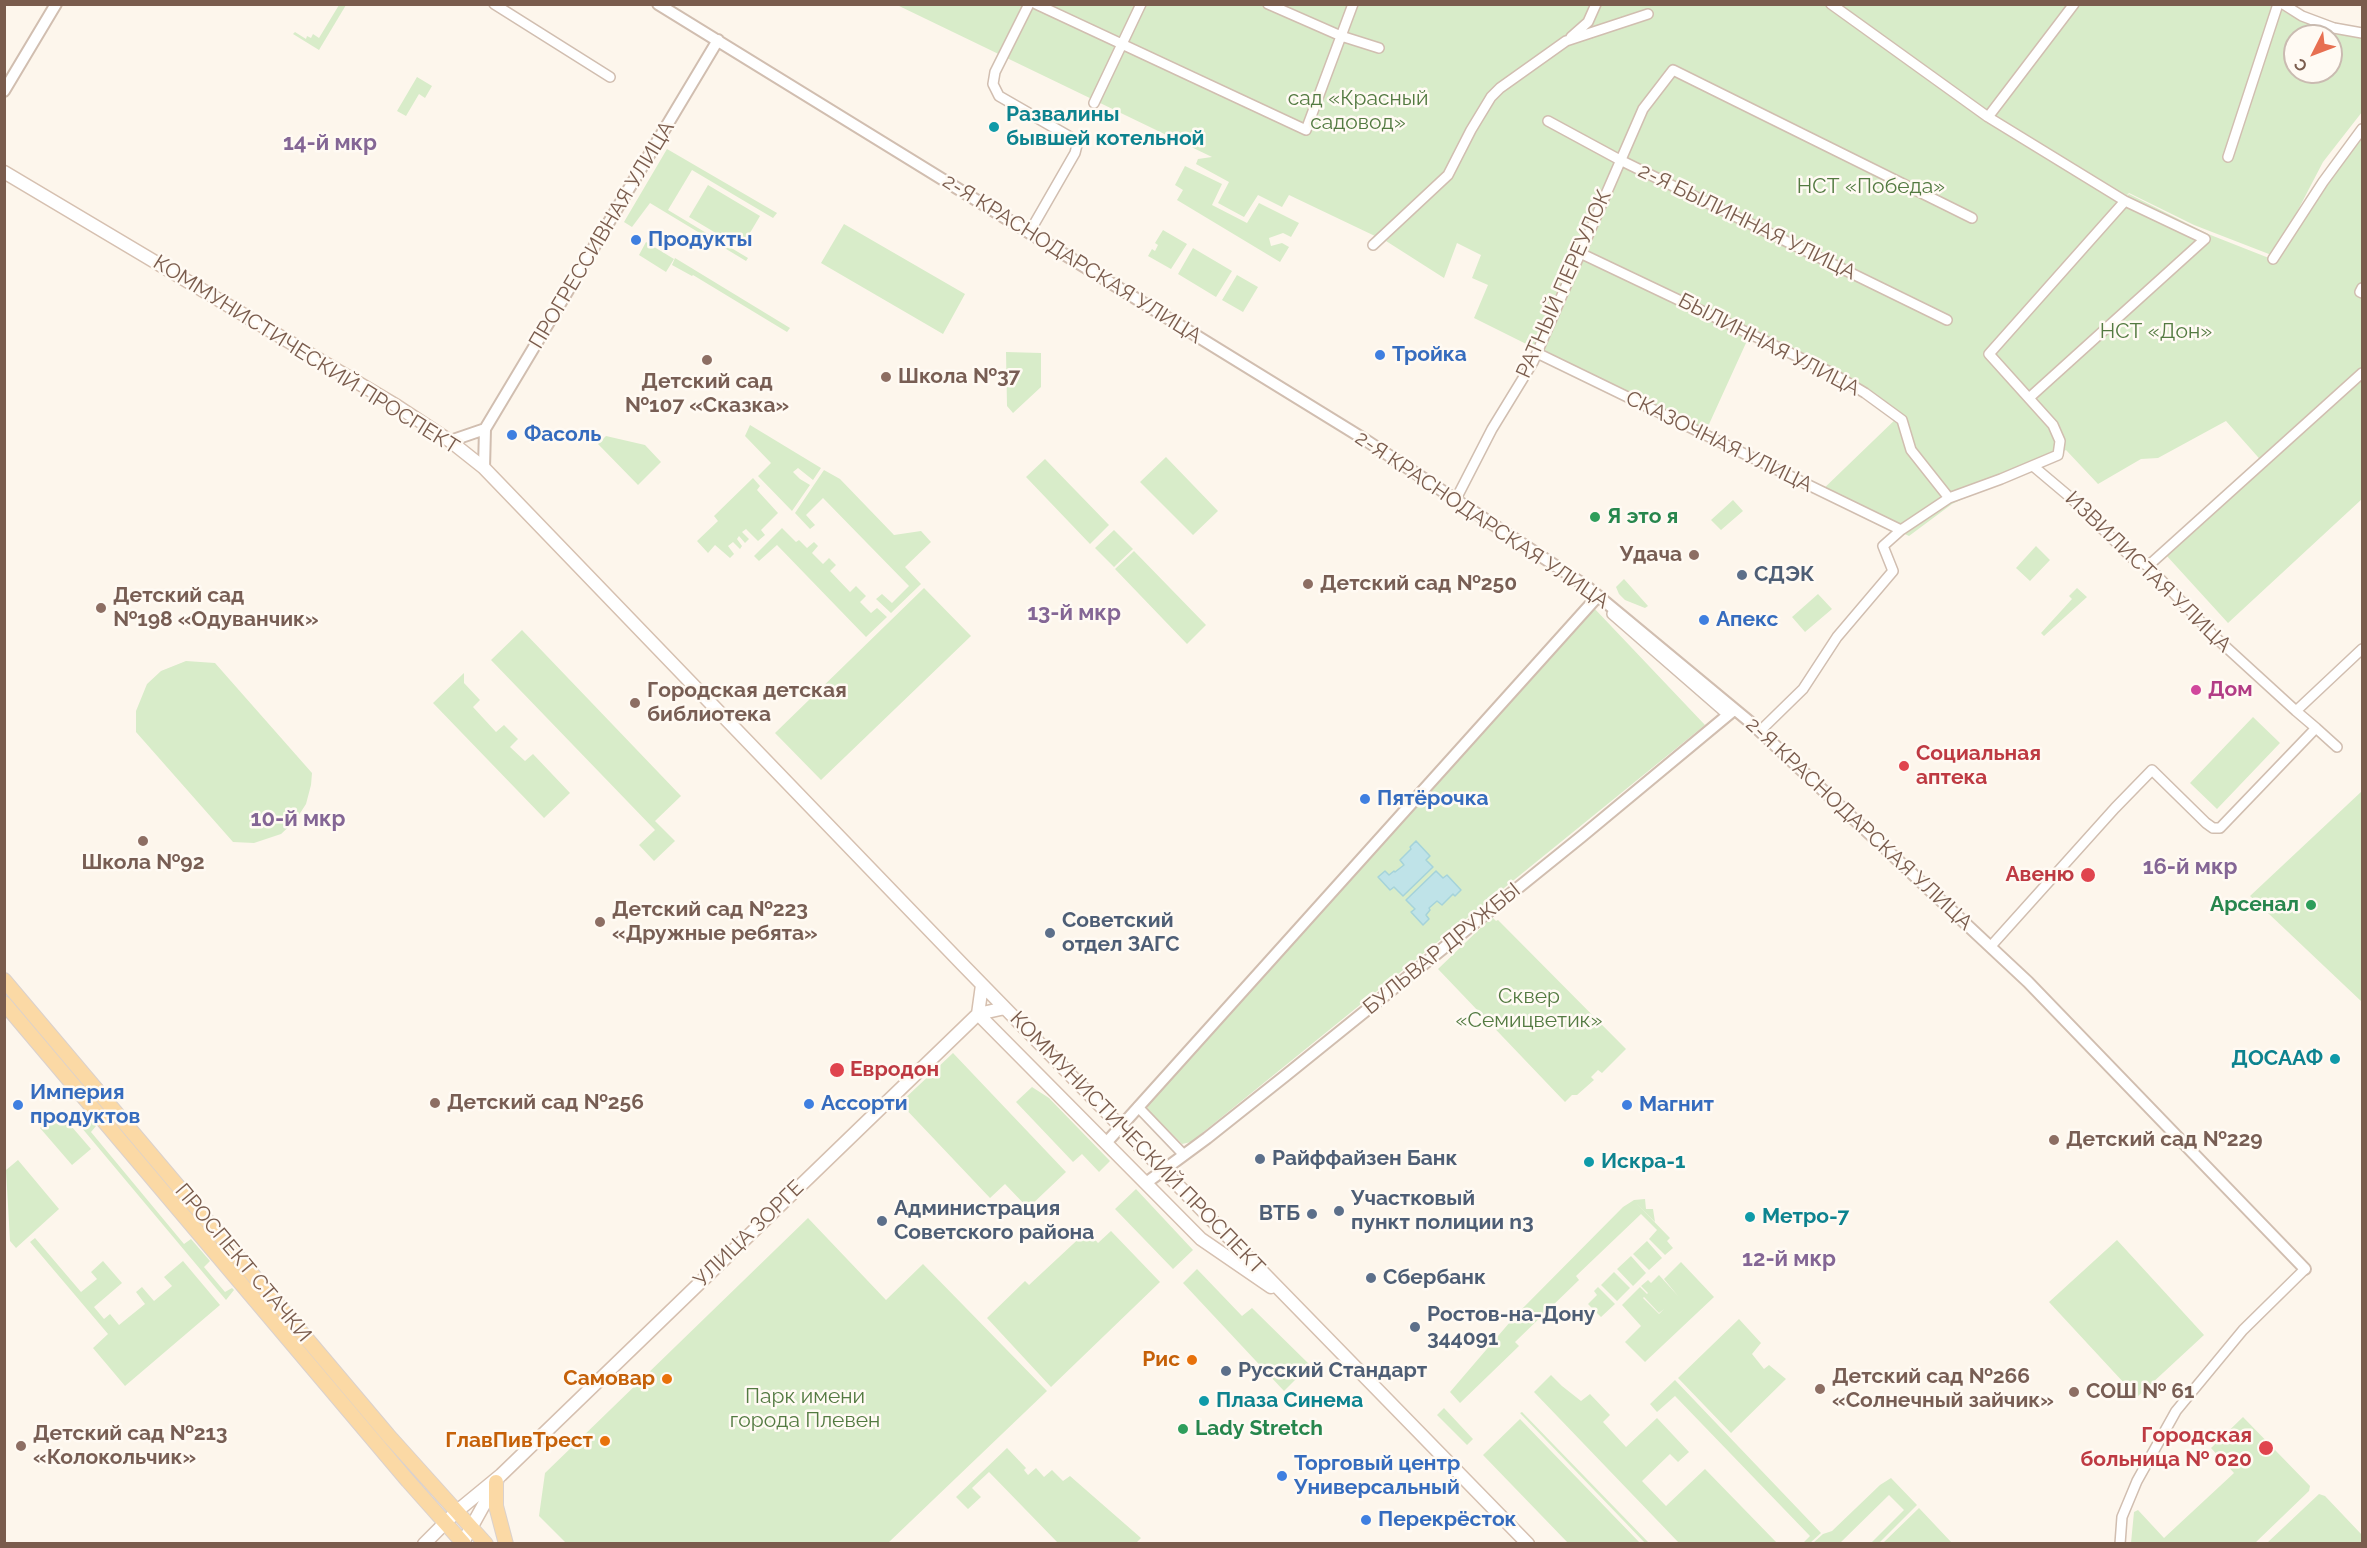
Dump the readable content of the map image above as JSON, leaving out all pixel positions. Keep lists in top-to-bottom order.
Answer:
{
  "streets": {
    "main road": ["КОММУНИСТИЧЕСКИЙ ПРОСПЕКТ", "УЛИЦА ЗОРГЕ", "ПРОСПЕКТ СТАЧКИ"],
    "street": [
      "2-Я БЫЛИННАЯ УЛИЦА",
      "ПРОГРЕССИВНАЯ УЛИЦА",
      "2-Я КРАСНОДАРСКАЯ УЛИЦА",
      "РАТНЫЙ ПЕРЕУЛОК",
      "БЫЛИННАЯ УЛИЦА",
      "СКАЗОЧНАЯ УЛИЦА",
      "ИЗВИЛИСТАЯ УЛИЦА",
      "БУЛЬВАР ДРУЖБЫ"
    ]
  },
  "crossings": [
    ["2-Я БЫЛИННАЯ УЛИЦА", "РАТНЫЙ ПЕРЕУЛОК"],
    ["ПРОГРЕССИВНАЯ УЛИЦА", "2-Я КРАСНОДАРСКАЯ УЛИЦА"],
    ["2-Я КРАСНОДАРСКАЯ УЛИЦА", "РАТНЫЙ ПЕРЕУЛОК"],
    ["2-Я КРАСНОДАРСКАЯ УЛИЦА", "БУЛЬВАР ДРУЖБЫ"],
    ["РАТНЫЙ ПЕРЕУЛОК", "БЫЛИННАЯ УЛИЦА"],
    ["РАТНЫЙ ПЕРЕУЛОК", "СКАЗОЧНАЯ УЛИЦА"],
    ["КОММУНИСТИЧЕСКИЙ ПРОСПЕКТ", "БУЛЬВАР ДРУЖБЫ"],
    ["КОММУНИСТИЧЕСКИЙ ПРОСПЕКТ", "УЛИЦА ЗОРГЕ"],
    ["УЛИЦА ЗОРГЕ", "ПРОСПЕКТ СТАЧКИ"]
  ],
  "districts": [
    "14-й мкр",
    "13-й мкр",
    "10-й мкр",
    "16-й мкр",
    "12-й мкр"
  ],
  "parks": [
    "сад «Красный садовод»",
    "НСТ «Победа»",
    "НСТ «Дон»",
    "Сквер «Семицветик»",
    "Парк имени города Плевен"
  ],
  "places": [
    "Развалины бывшей котельной",
    "Продукты",
    "Тройка",
    "Детский сад №107 «Сказка»",
    "Школа №37",
    "Фасоль",
    "Я это я",
    "Удача",
    "СДЭК",
    "Детский сад №250",
    "Детский сад №198 «Одуванчик»",
    "Апекс",
    "Дом",
    "Городская детская библиотека",
    "Социальная аптека",
    "Пятёрочка",
    "Школа №92",
    "Авеню",
    "Арсенал",
    "Детский сад №223 «Дружные ребята»",
    "Советский отдел ЗАГС",
    "ДОСААФ",
    "Евродон",
    "Детский сад №256",
    "Ассорти",
    "Империя продуктов",
    "Магнит",
    "Детский сад №229",
    "Райффайзен Банк",
    "Искра-1",
    "Участковый пункт полиции n3",
    "ВТБ",
    "Метро-7",
    "Администрация Советского района",
    "Сбербанк",
    "Ростов-на-Дону 344091",
    "Рис",
    "Русский Стандарт",
    "Самовар",
    "Детский сад №266 «Солнечный зайчик»",
    "СОШ № 61",
    "Плаза Синема",
    "Lady Stretch",
    "ГлавПивТрест",
    "Детский сад №213 «Колокольчик»",
    "Городская больница № 020",
    "Торговый центр Универсальный",
    "Перекрёсток"
  ],
  "north": "bottom left"
}
